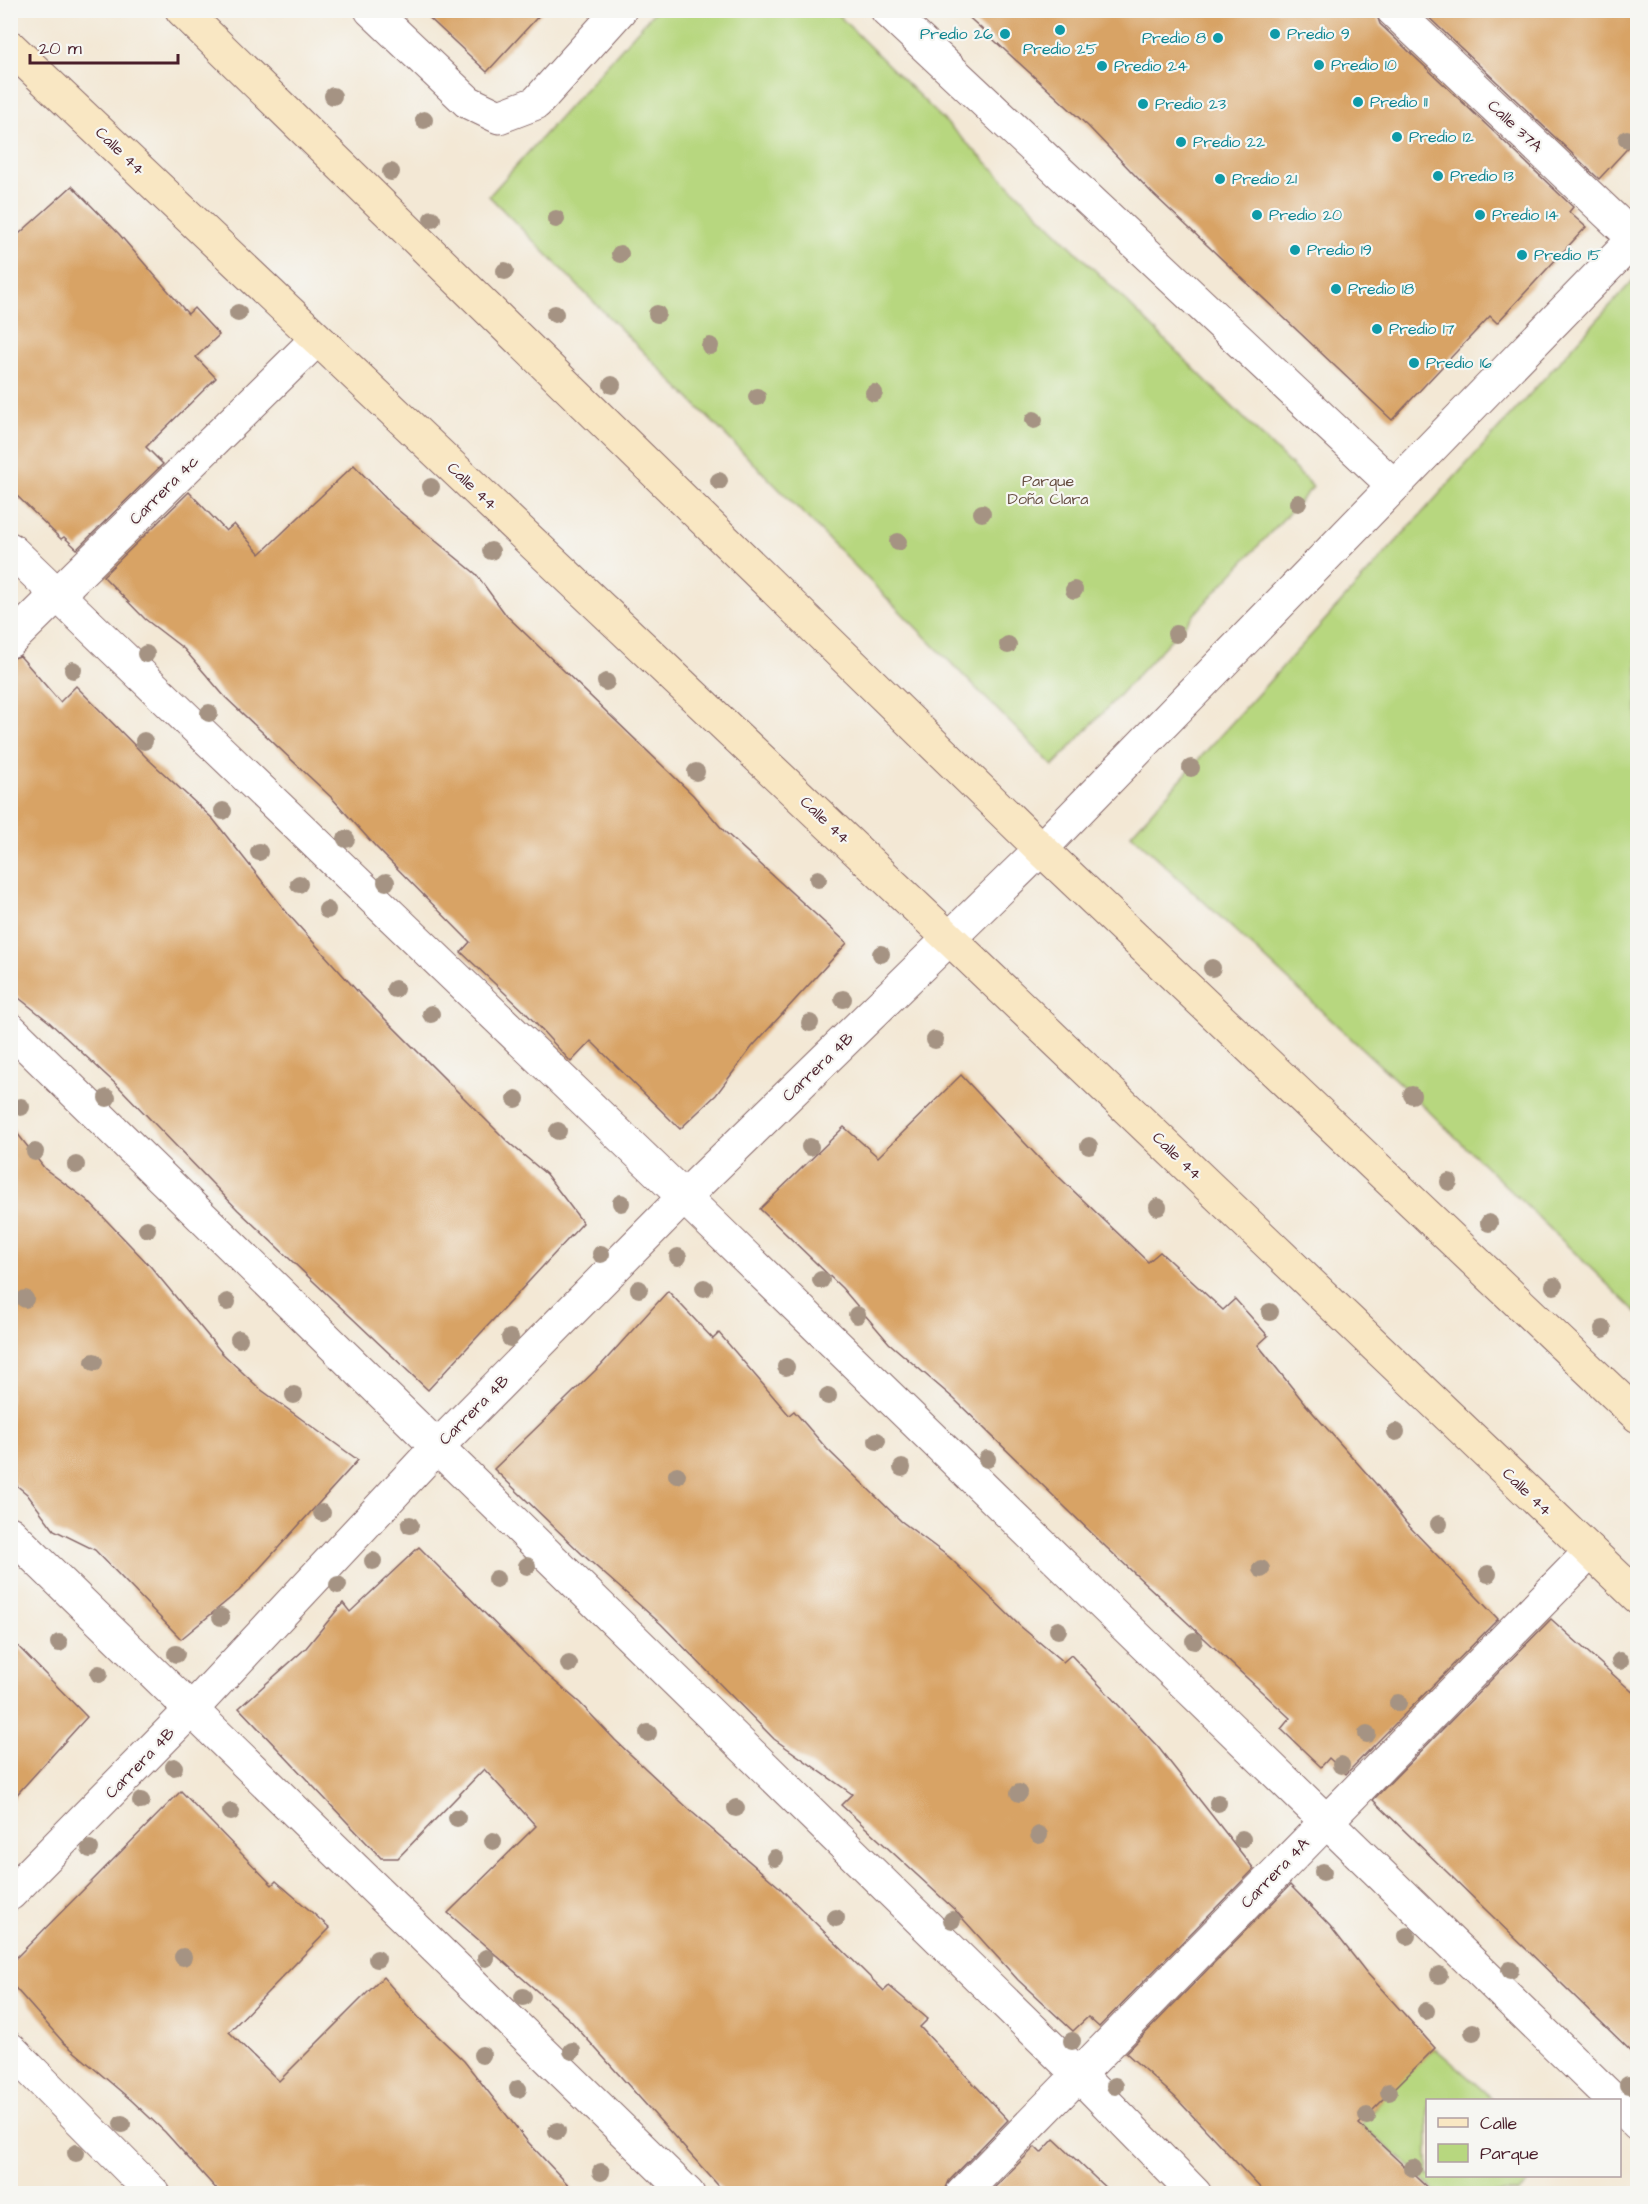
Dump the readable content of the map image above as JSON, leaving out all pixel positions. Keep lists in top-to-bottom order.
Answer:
{
  "streets": {
    "main road": ["Calle 44"],
    "street": [
      "Calle 37A",
      "Carrera 4c",
      "Carrera 4B",
      "Carrera 4A"
    ]
  },
  "crossings": [
    ["Calle 37A", "Carrera 4B"],
    ["Calle 44", "Carrera 4c"],
    ["Calle 44", "Carrera 4B"],
    ["Calle 44", "Carrera 4A"]
  ],
  "parks": ["Parque Doña Clara"],
  "places": [
    "Predio 25",
    "Predio 26",
    "Predio 9",
    "Predio 8",
    "Predio 10",
    "Predio 24",
    "Predio 11",
    "Predio 23",
    "Predio 12",
    "Predio 22",
    "Predio 13",
    "Predio 21",
    "Predio 20",
    "Predio 14",
    "Predio 19",
    "Predio 15",
    "Predio 18",
    "Predio 17",
    "Predio 16"
  ],
  "legend": ["Calle", "Parque"],
  "scale_bar": "20 m"
}
